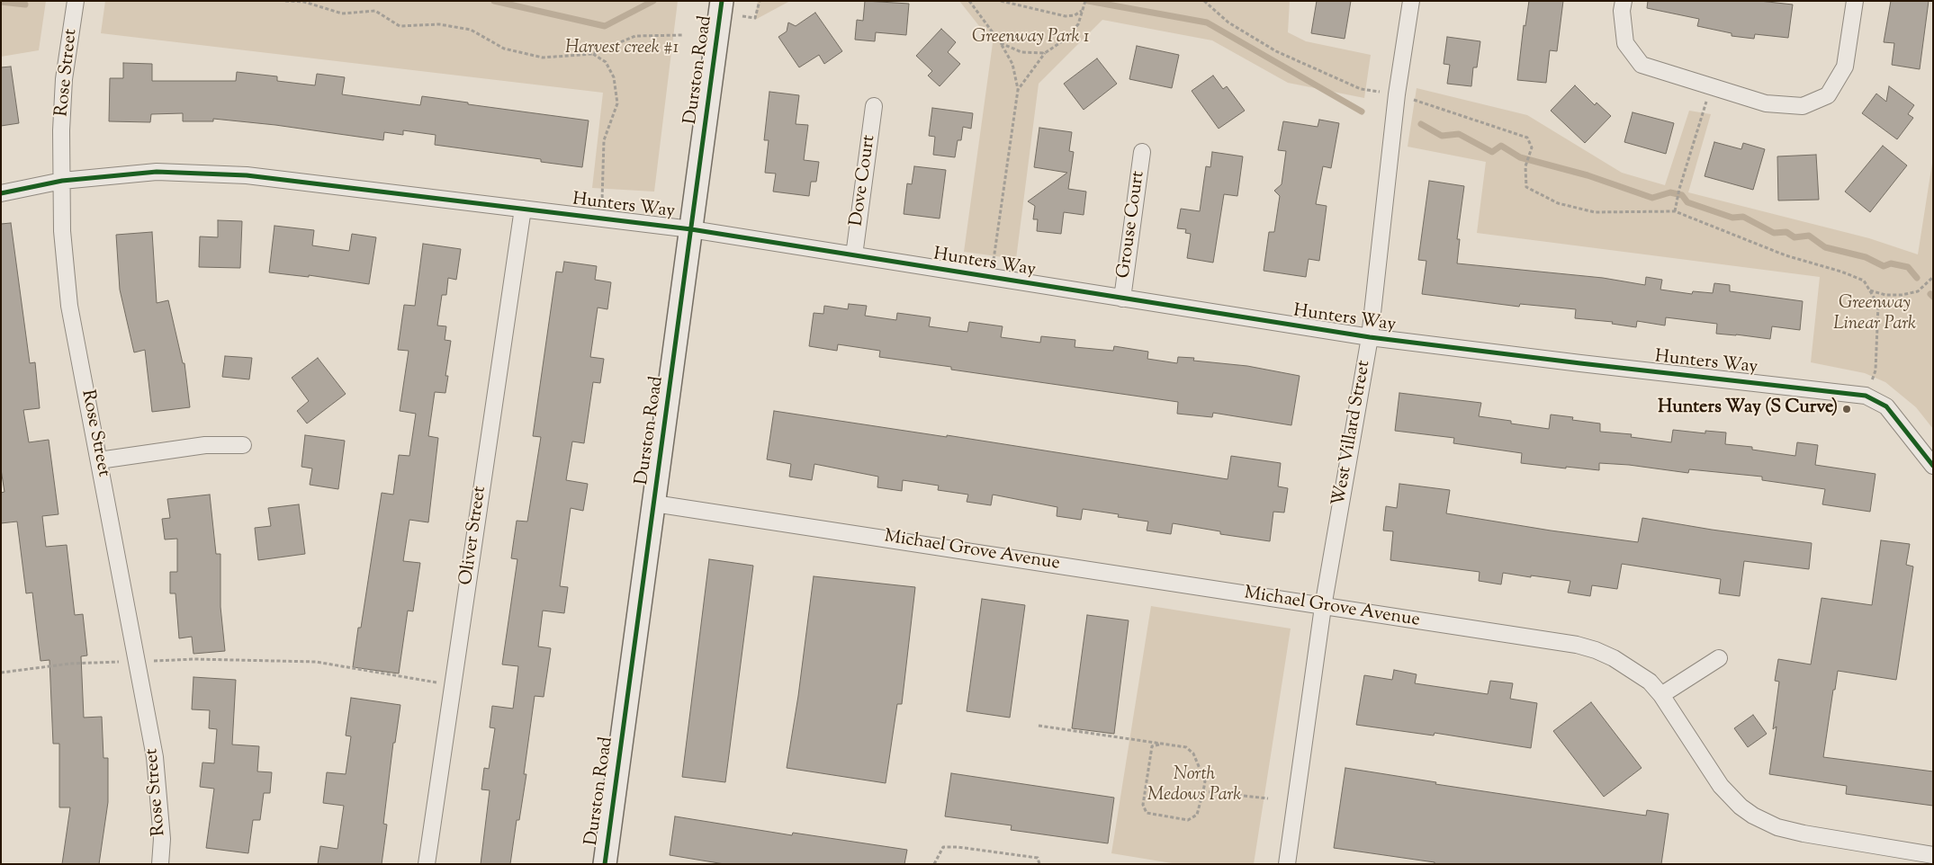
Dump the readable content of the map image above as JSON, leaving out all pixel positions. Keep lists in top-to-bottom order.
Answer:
{
  "streets": {
    "main road": ["Durston Road"],
    "street": [
      "Rose Street",
      "Dove Court",
      "Hunters Way",
      "Grouse Court",
      "West Villard Street",
      "Oliver Street",
      "Michael Grove Avenue"
    ]
  },
  "crossings": [
    ["Durston Road", "Hunters Way"],
    ["Durston Road", "Michael Grove Avenue"],
    ["Rose Street", "Hunters Way"],
    ["Dove Court", "Hunters Way"],
    ["Hunters Way", "Grouse Court"],
    ["Hunters Way", "West Villard Street"],
    ["Hunters Way", "Oliver Street"],
    ["West Villard Street", "Michael Grove Avenue"]
  ],
  "parks": [
    "Greenway Park 1",
    "Harvest creek #1",
    "Greenway Linear Park",
    "North Medows Park"
  ],
  "places": ["Hunters Way (S Curve)"]
}
